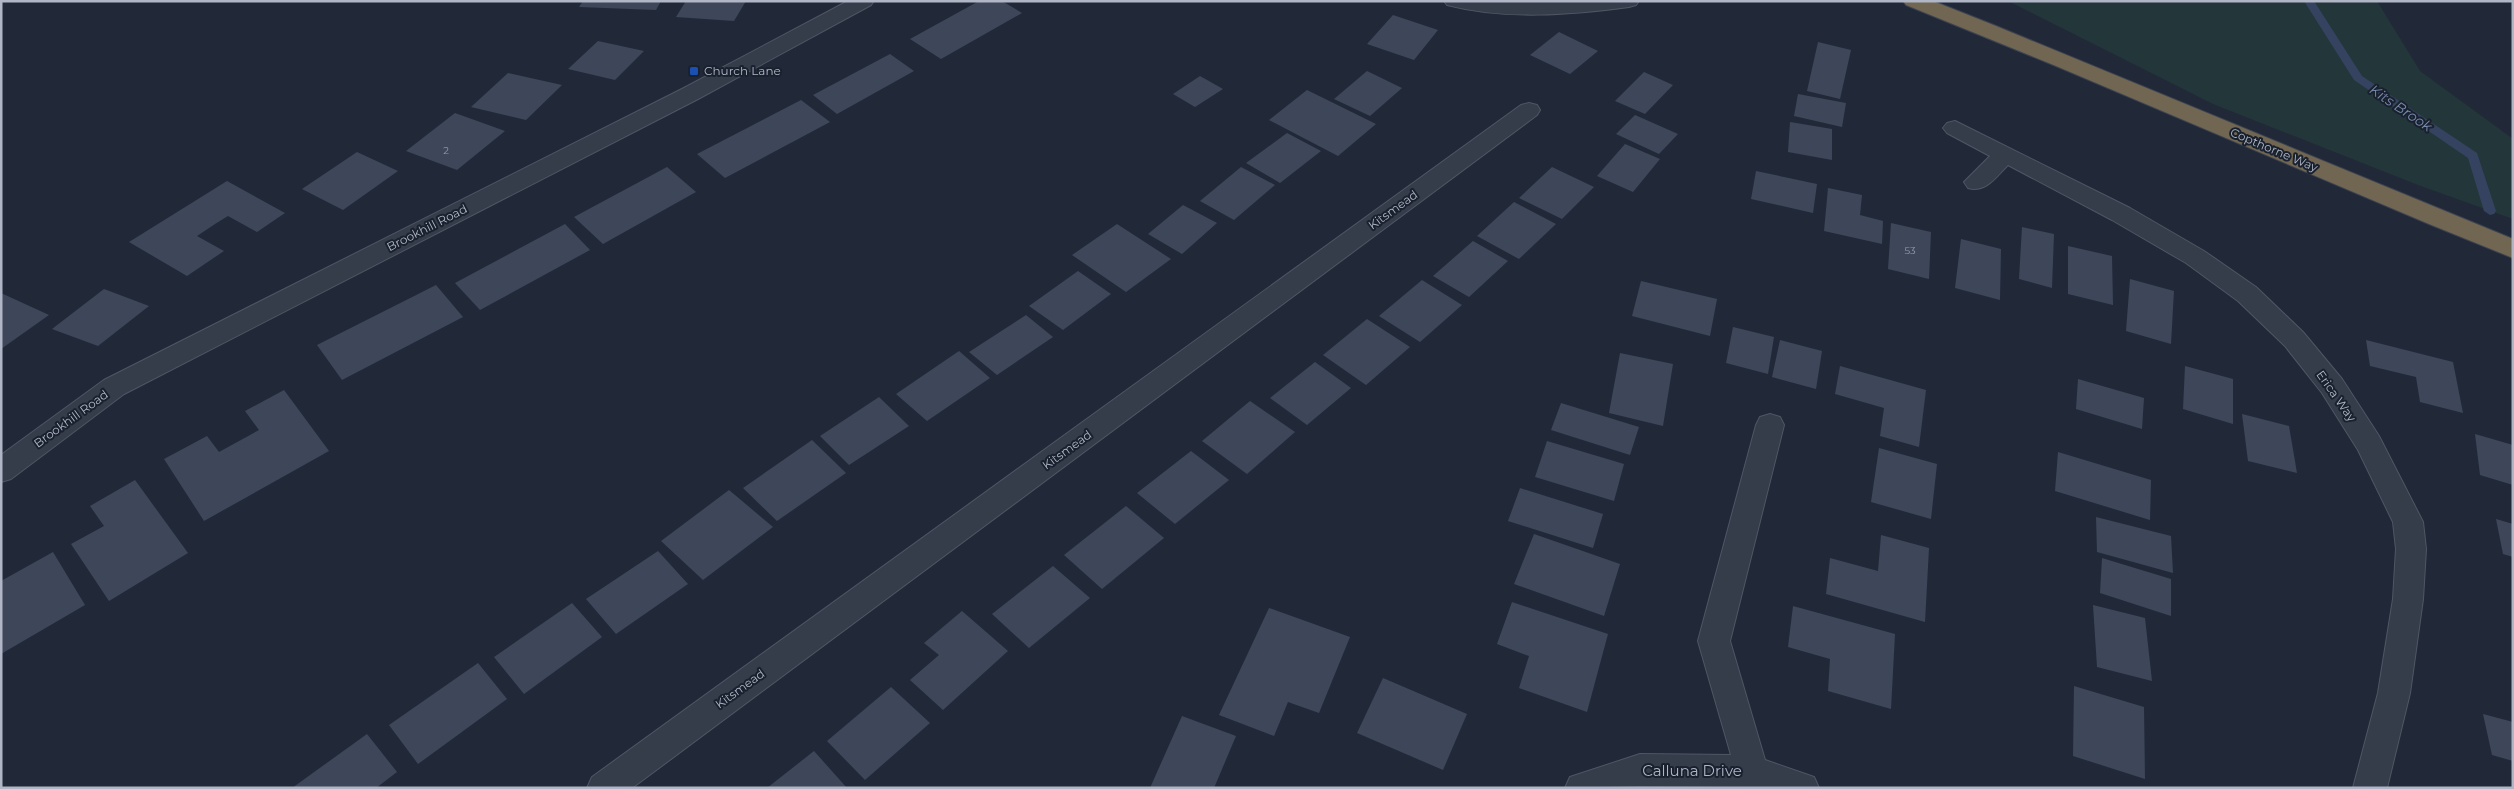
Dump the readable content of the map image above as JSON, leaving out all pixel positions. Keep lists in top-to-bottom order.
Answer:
{
  "streets": {
    "highway": ["Copthorne Way"],
    "street": [
      "Kitsmead",
      "Brookhill Road",
      "Erica Way",
      "Calluna Drive"
    ]
  },
  "water": ["Kits Brook"],
  "places": {
    "transit": ["Church Lane"]
  },
  "house_numbers": ["2", "53"]
}
